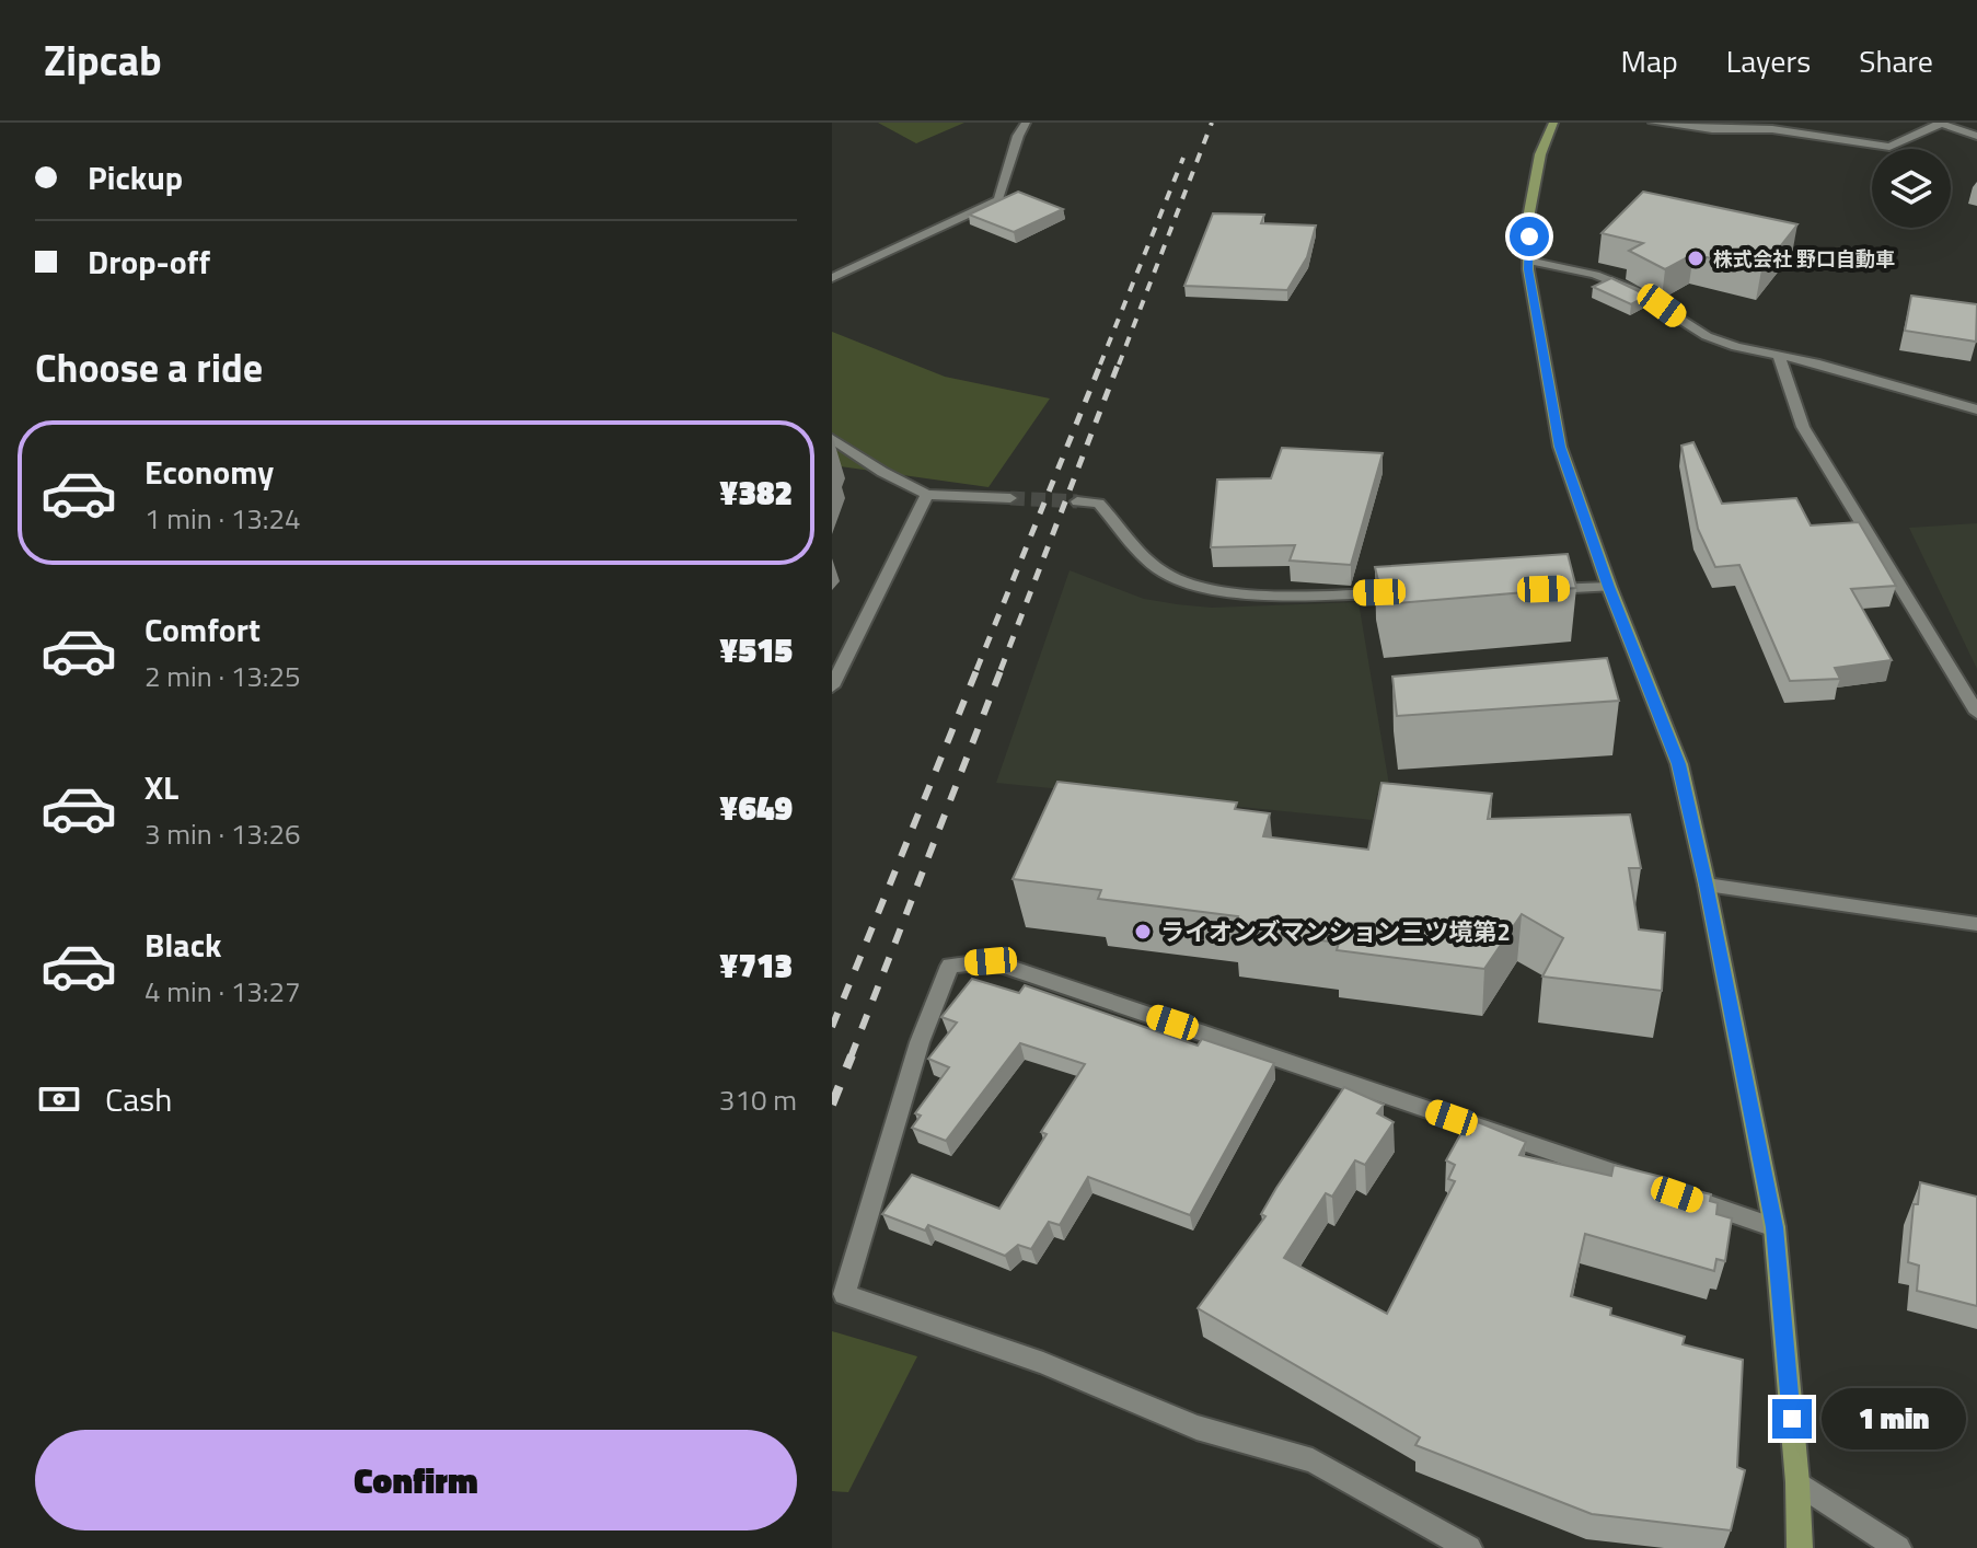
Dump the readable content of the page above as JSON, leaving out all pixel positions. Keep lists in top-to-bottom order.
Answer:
{
  "places": ["株式会社 野口自動車", "ライオンズマンション三ツ境第2"],
  "page": {
    "header": "Zipcab",
    "nav": ["Map", "Layers", "Share"],
    "banner": ["Pickup", "Drop-off"],
    "heading": "Choose a ride",
    "list": [
      {
        "name": "Economy",
        "note": "1 min · 13:24",
        "value": "¥382"
      },
      {
        "name": "Comfort",
        "note": "2 min · 13:25",
        "value": "¥515"
      },
      {
        "name": "XL",
        "note": "3 min · 13:26",
        "value": "¥649"
      },
      {
        "name": "Black",
        "note": "4 min · 13:27",
        "value": "¥713"
      }
    ],
    "pay": ["Cash", "310 m"],
    "bubble": "1 min",
    "buttons": "Confirm"
  }
}
